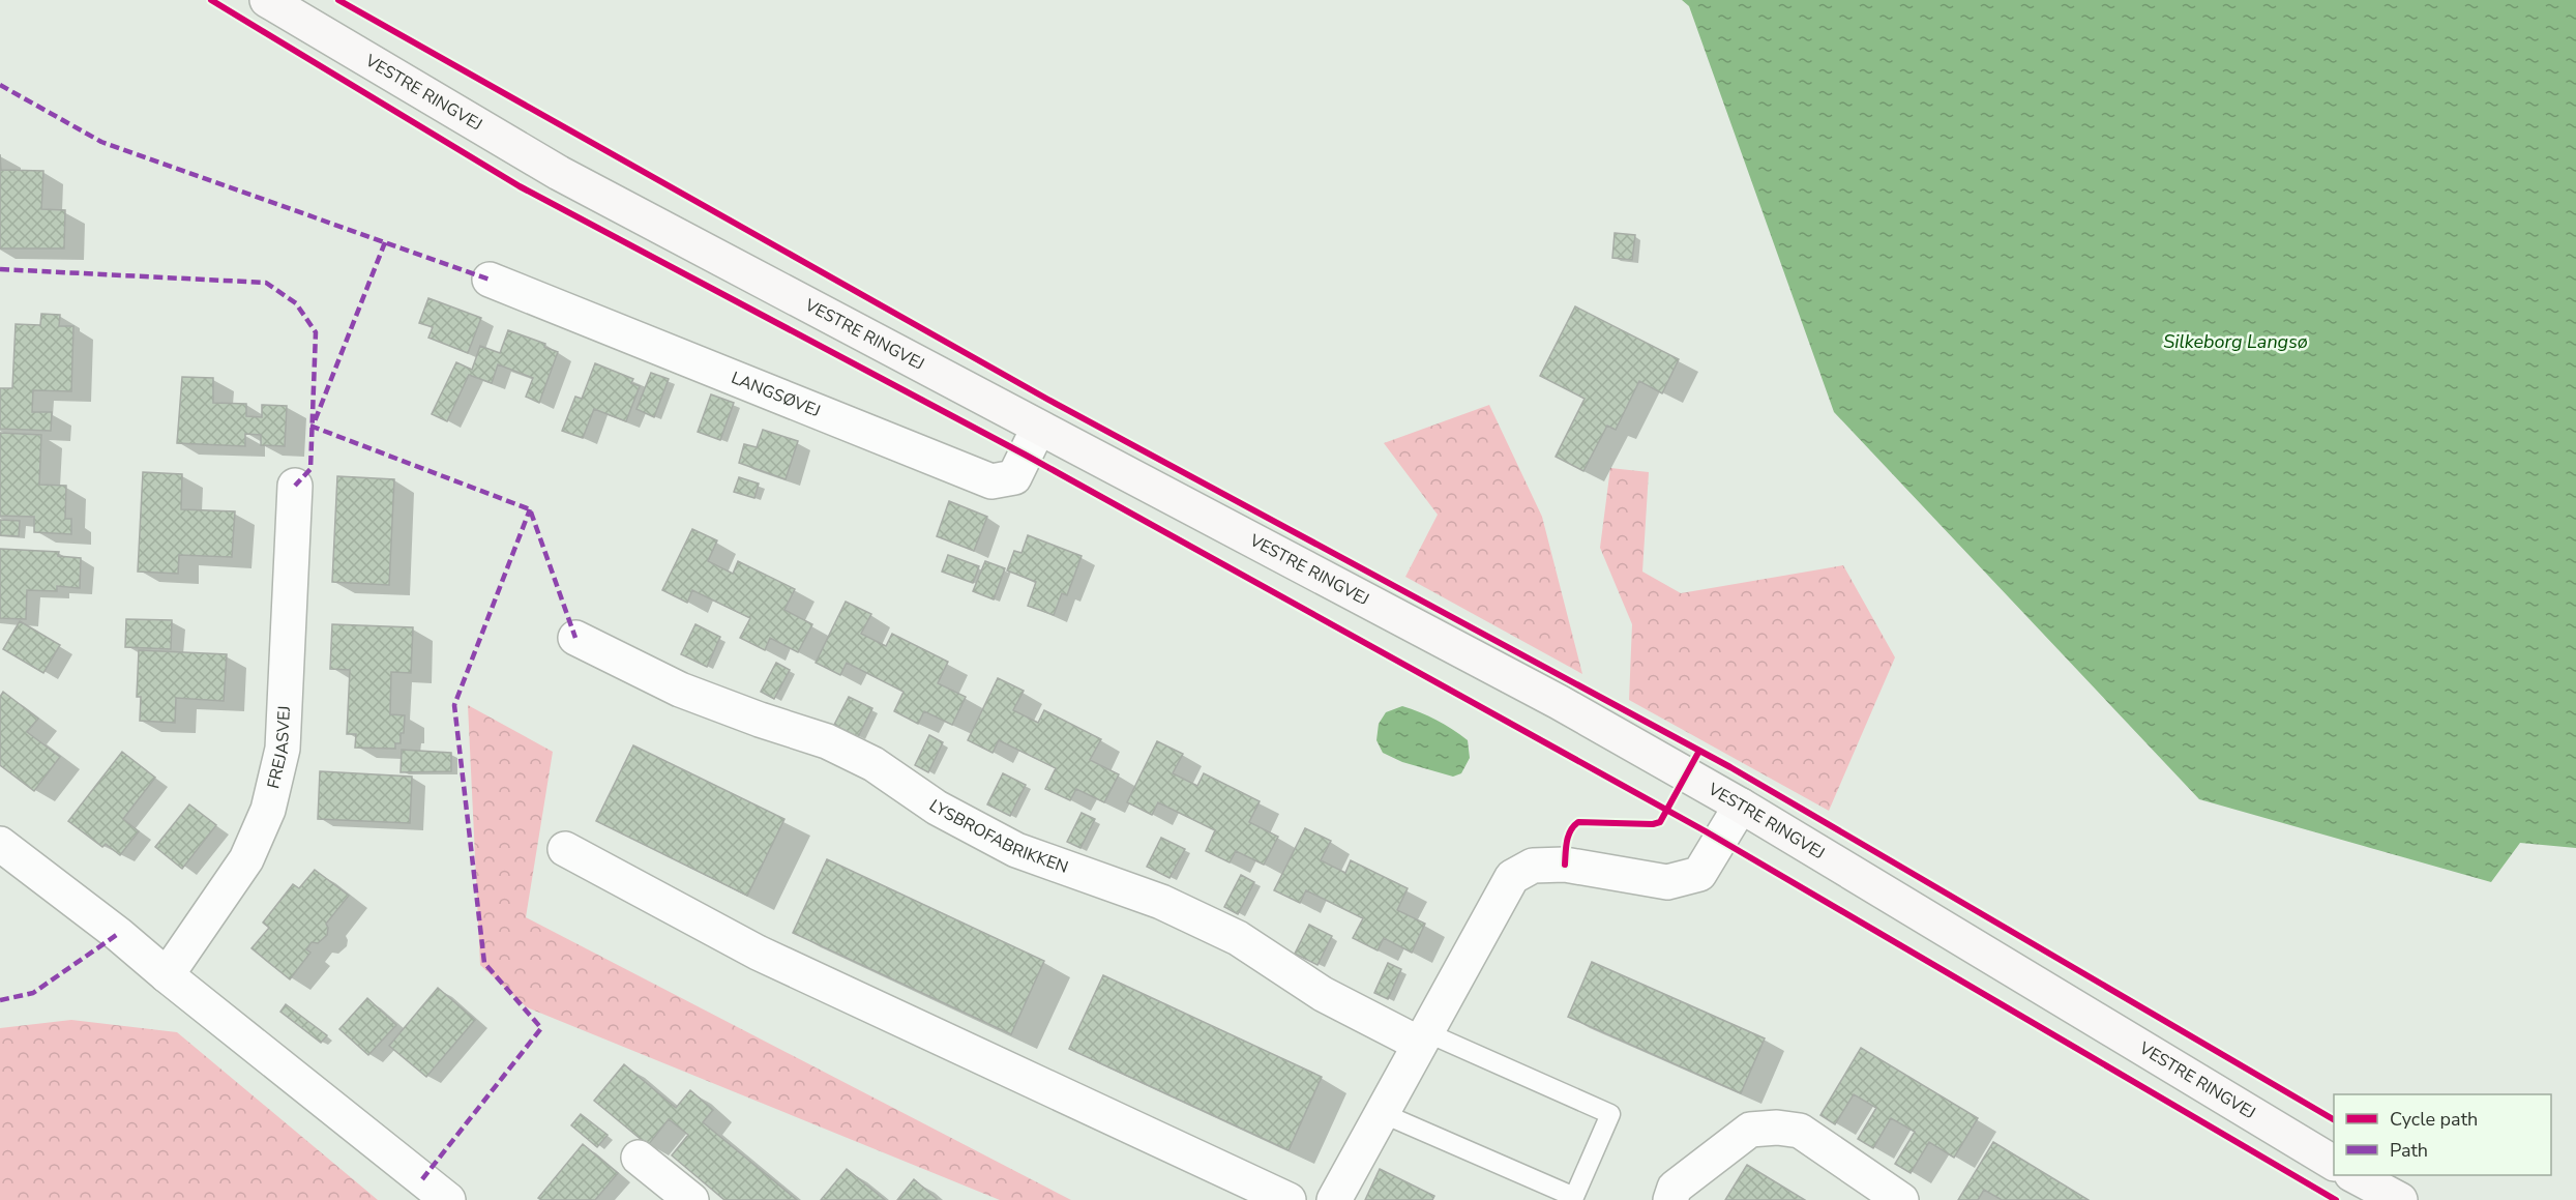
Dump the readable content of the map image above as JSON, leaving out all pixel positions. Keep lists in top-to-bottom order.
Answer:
{
  "streets": {
    "main road": ["VESTRE RINGVEJ"],
    "street": ["LANGSØVEJ", "FREJASVEJ", "LYSBROFABRIKKEN"]
  },
  "crossings": [
    ["VESTRE RINGVEJ", "LANGSØVEJ"]
  ],
  "water": ["Silkeborg Langsø"],
  "legend": ["Cycle path", "Path"]
}
